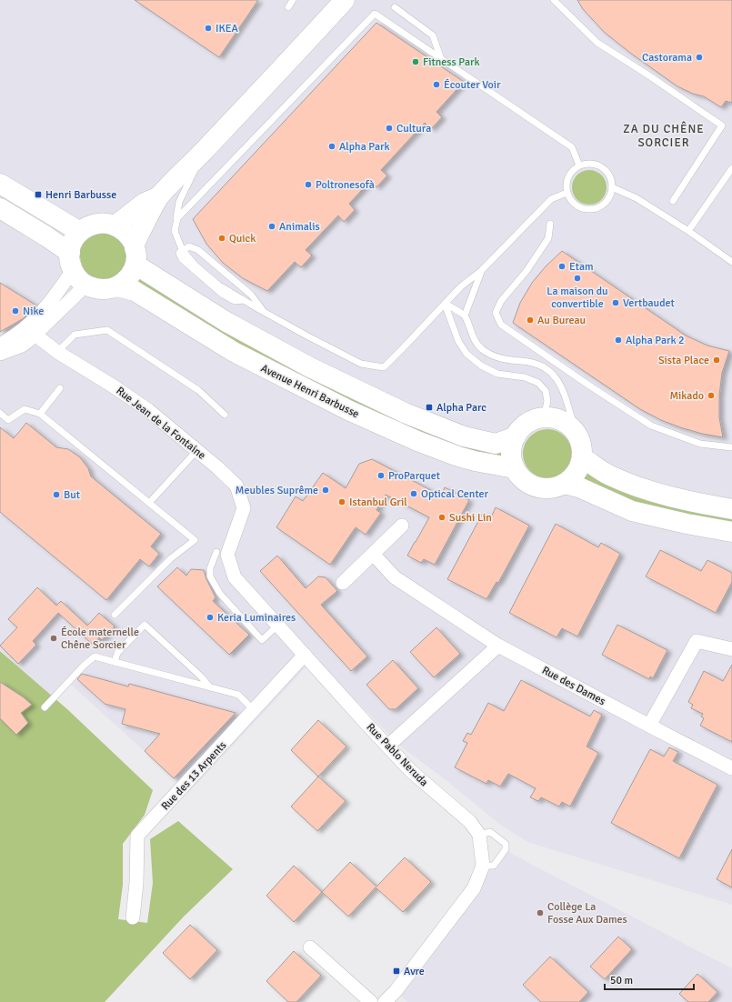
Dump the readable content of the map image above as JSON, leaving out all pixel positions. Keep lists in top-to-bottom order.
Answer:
{
  "streets": {
    "main road": ["Avenue Henri Barbusse"],
    "street": [
      "Rue Jean de la Fontaine",
      "Rue des Dames",
      "Rue Pablo Neruda",
      "Rue des 13 Arpents"
    ]
  },
  "crossings": [
    ["Rue Jean de la Fontaine", "Rue Pablo Neruda"],
    ["Rue Pablo Neruda", "Rue des 13 Arpents"]
  ],
  "districts": ["ZA DU CHÊNE SORCIER"],
  "places": {
    "other": [
      "IKEA",
      "Castorama",
      "Fitness Park",
      "Écouter Voir",
      "Cultura",
      "Alpha Park",
      "Poltronesofà",
      "Animalis",
      "Quick",
      "Etam",
      "La maison du convertible",
      "Vertbaudet",
      "Nike",
      "Au Bureau",
      "Alpha Park 2",
      "Sista Place",
      "Mikado",
      "ProParquet",
      "Meubles Suprême",
      "Optical Center",
      "But",
      "Istanbul Gril",
      "Sushi Lin",
      "Keria Luminaires",
      "École maternelle Chêne Sorcier",
      "Collège La Fosse Aux Dames"
    ],
    "transit": ["Henri Barbusse", "Alpha Parc", "Avre"]
  },
  "scale_bar": "50 m"
}
